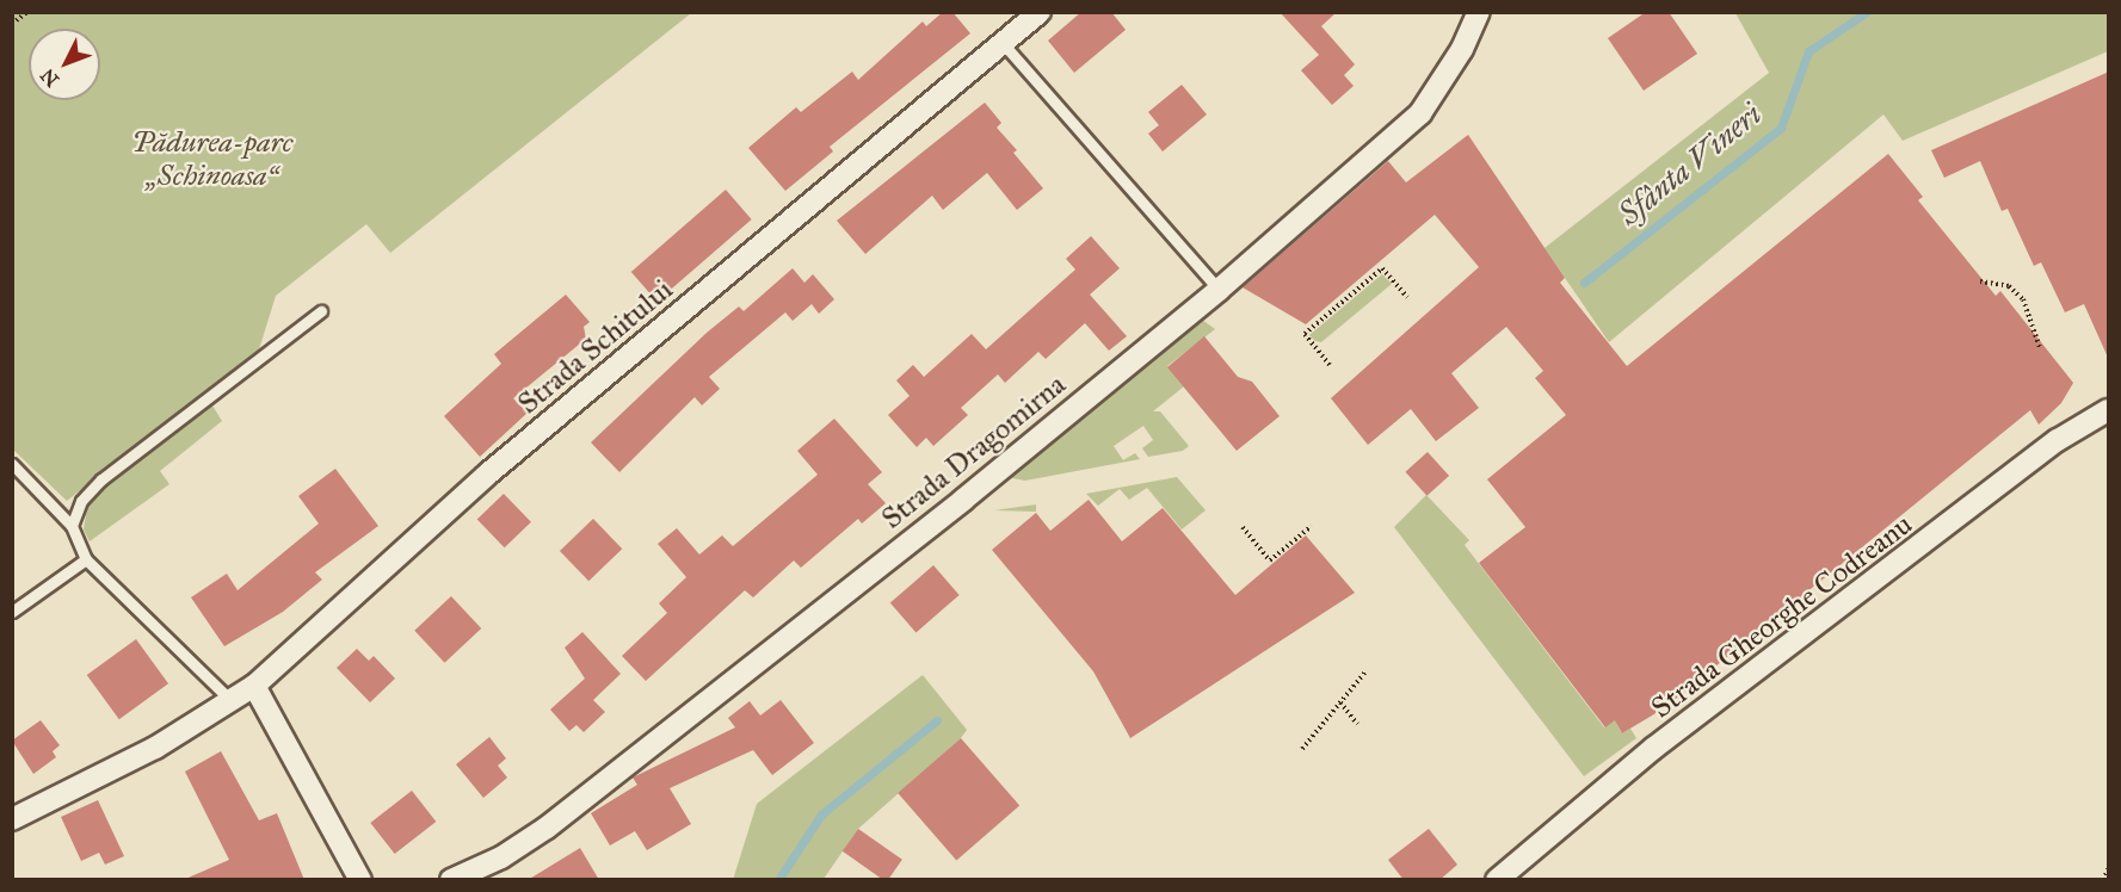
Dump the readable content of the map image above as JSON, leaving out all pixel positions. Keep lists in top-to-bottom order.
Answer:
{
  "streets": {
    "street": ["Strada Schitului", "Strada Dragomirna", "Strada Gheorghe Codreanu"]
  },
  "water": ["Sfânta Vineri"],
  "parks": ["Pădurea-parc „Schinoasa“"],
  "north": "bottom left"
}
